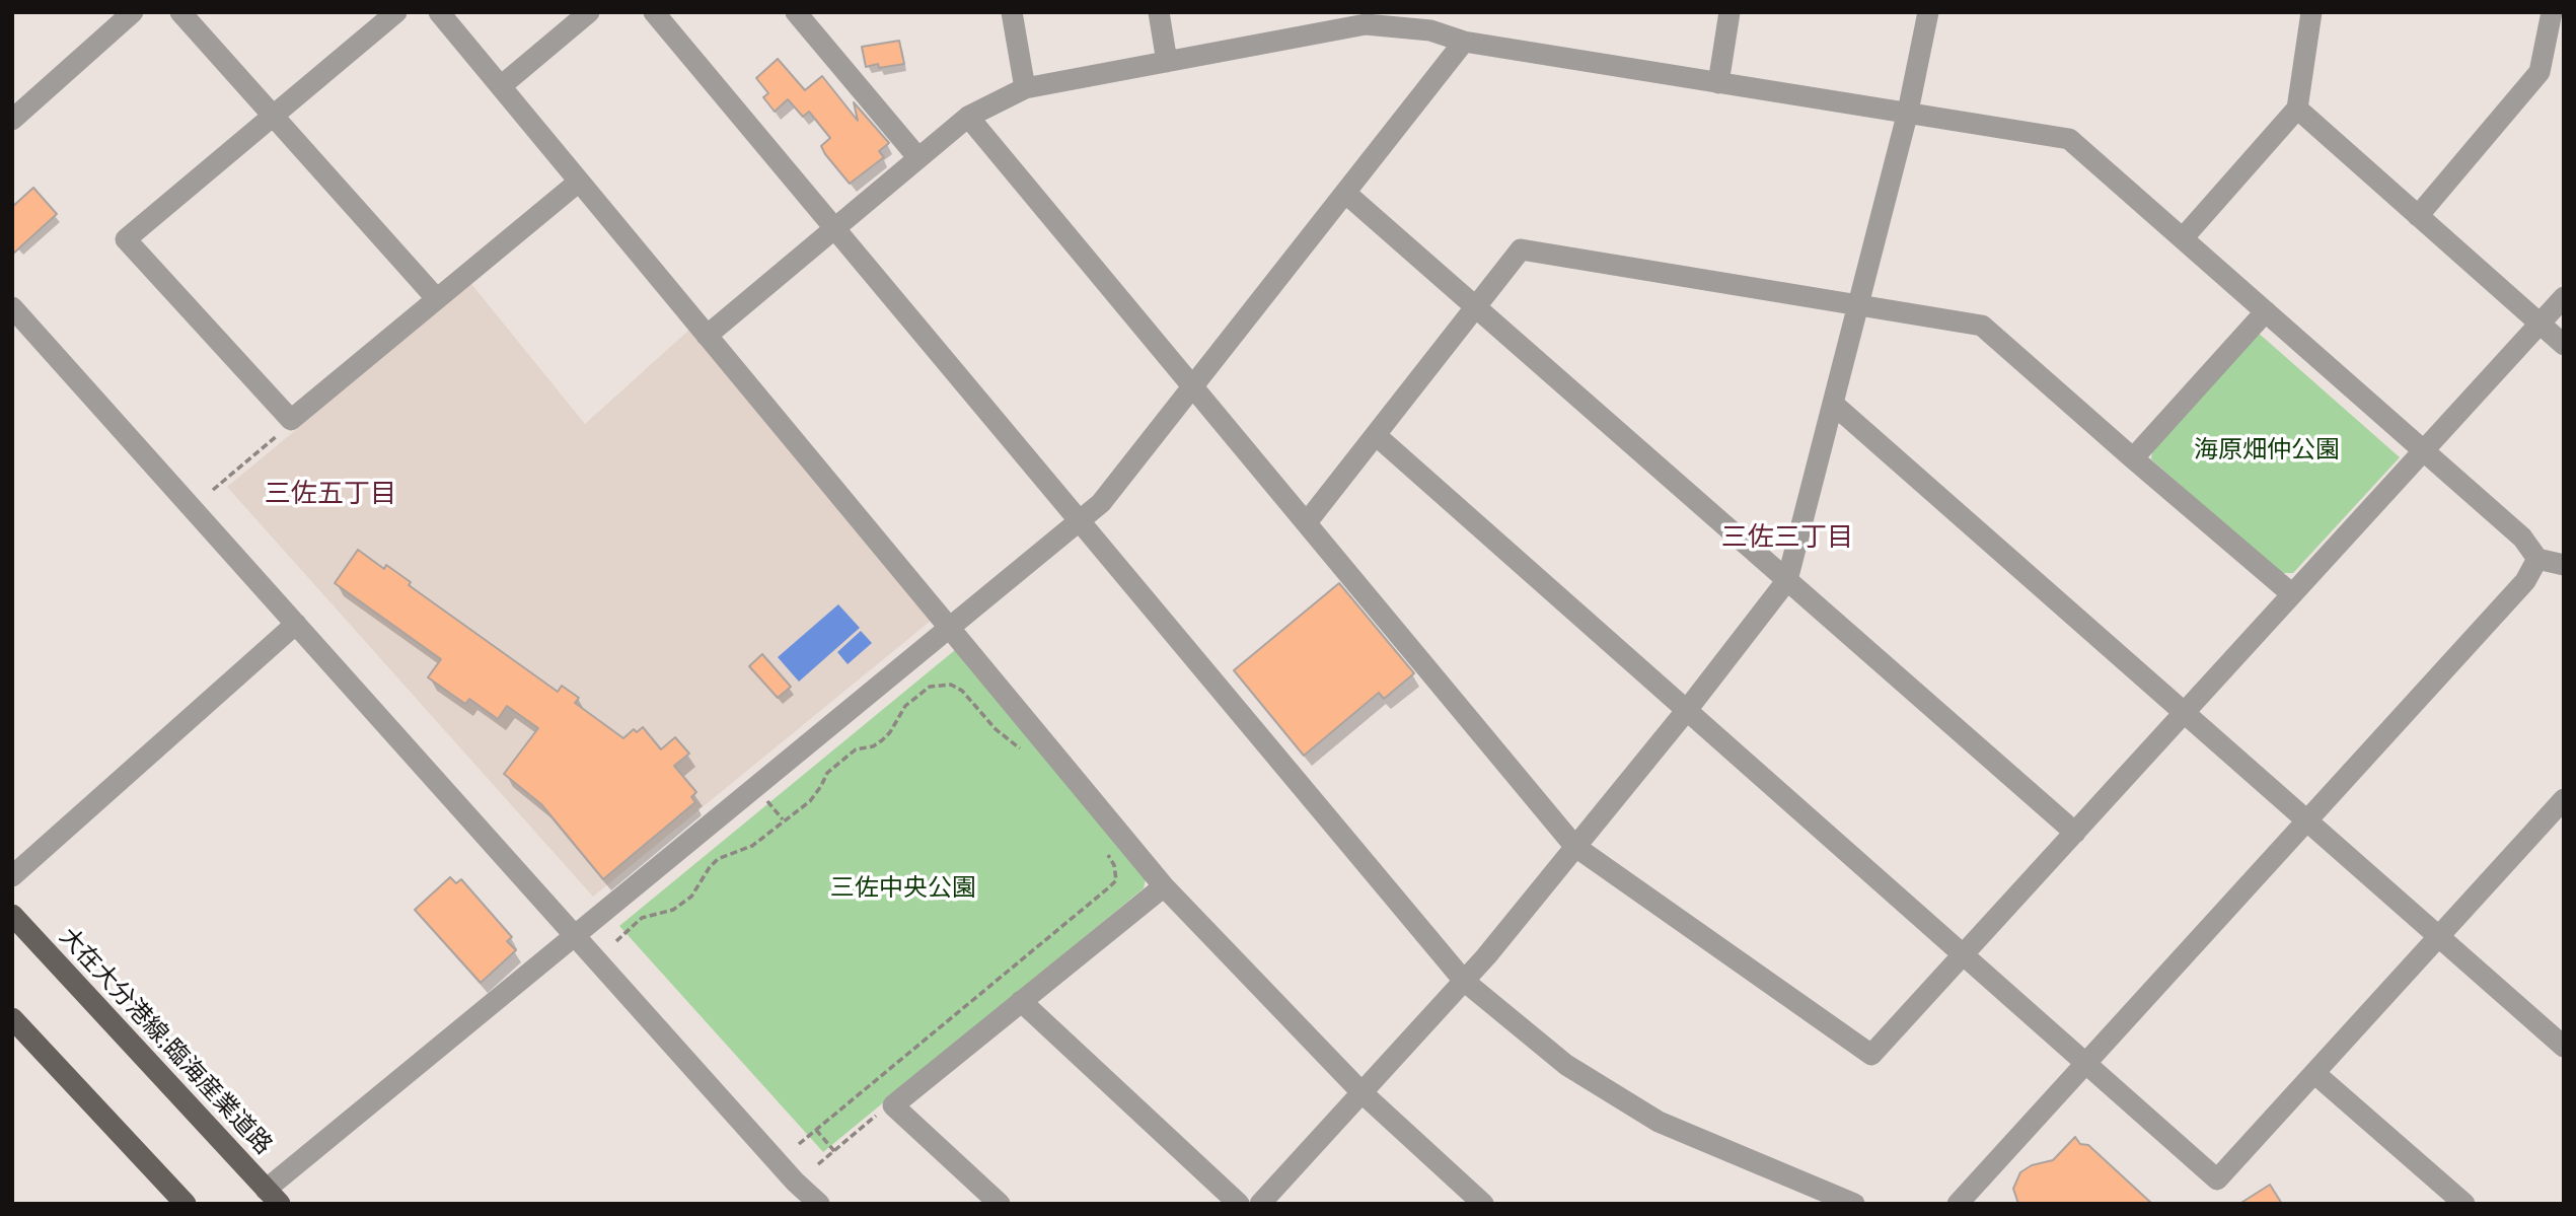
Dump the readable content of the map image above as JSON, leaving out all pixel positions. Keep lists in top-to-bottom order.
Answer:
{
  "streets": {
    "main road": ["大在大分港線;臨海産業道路"]
  },
  "districts": ["三佐五丁目", "三佐三丁目"],
  "parks": ["海原畑仲公園", "三佐中央公園"]
}
